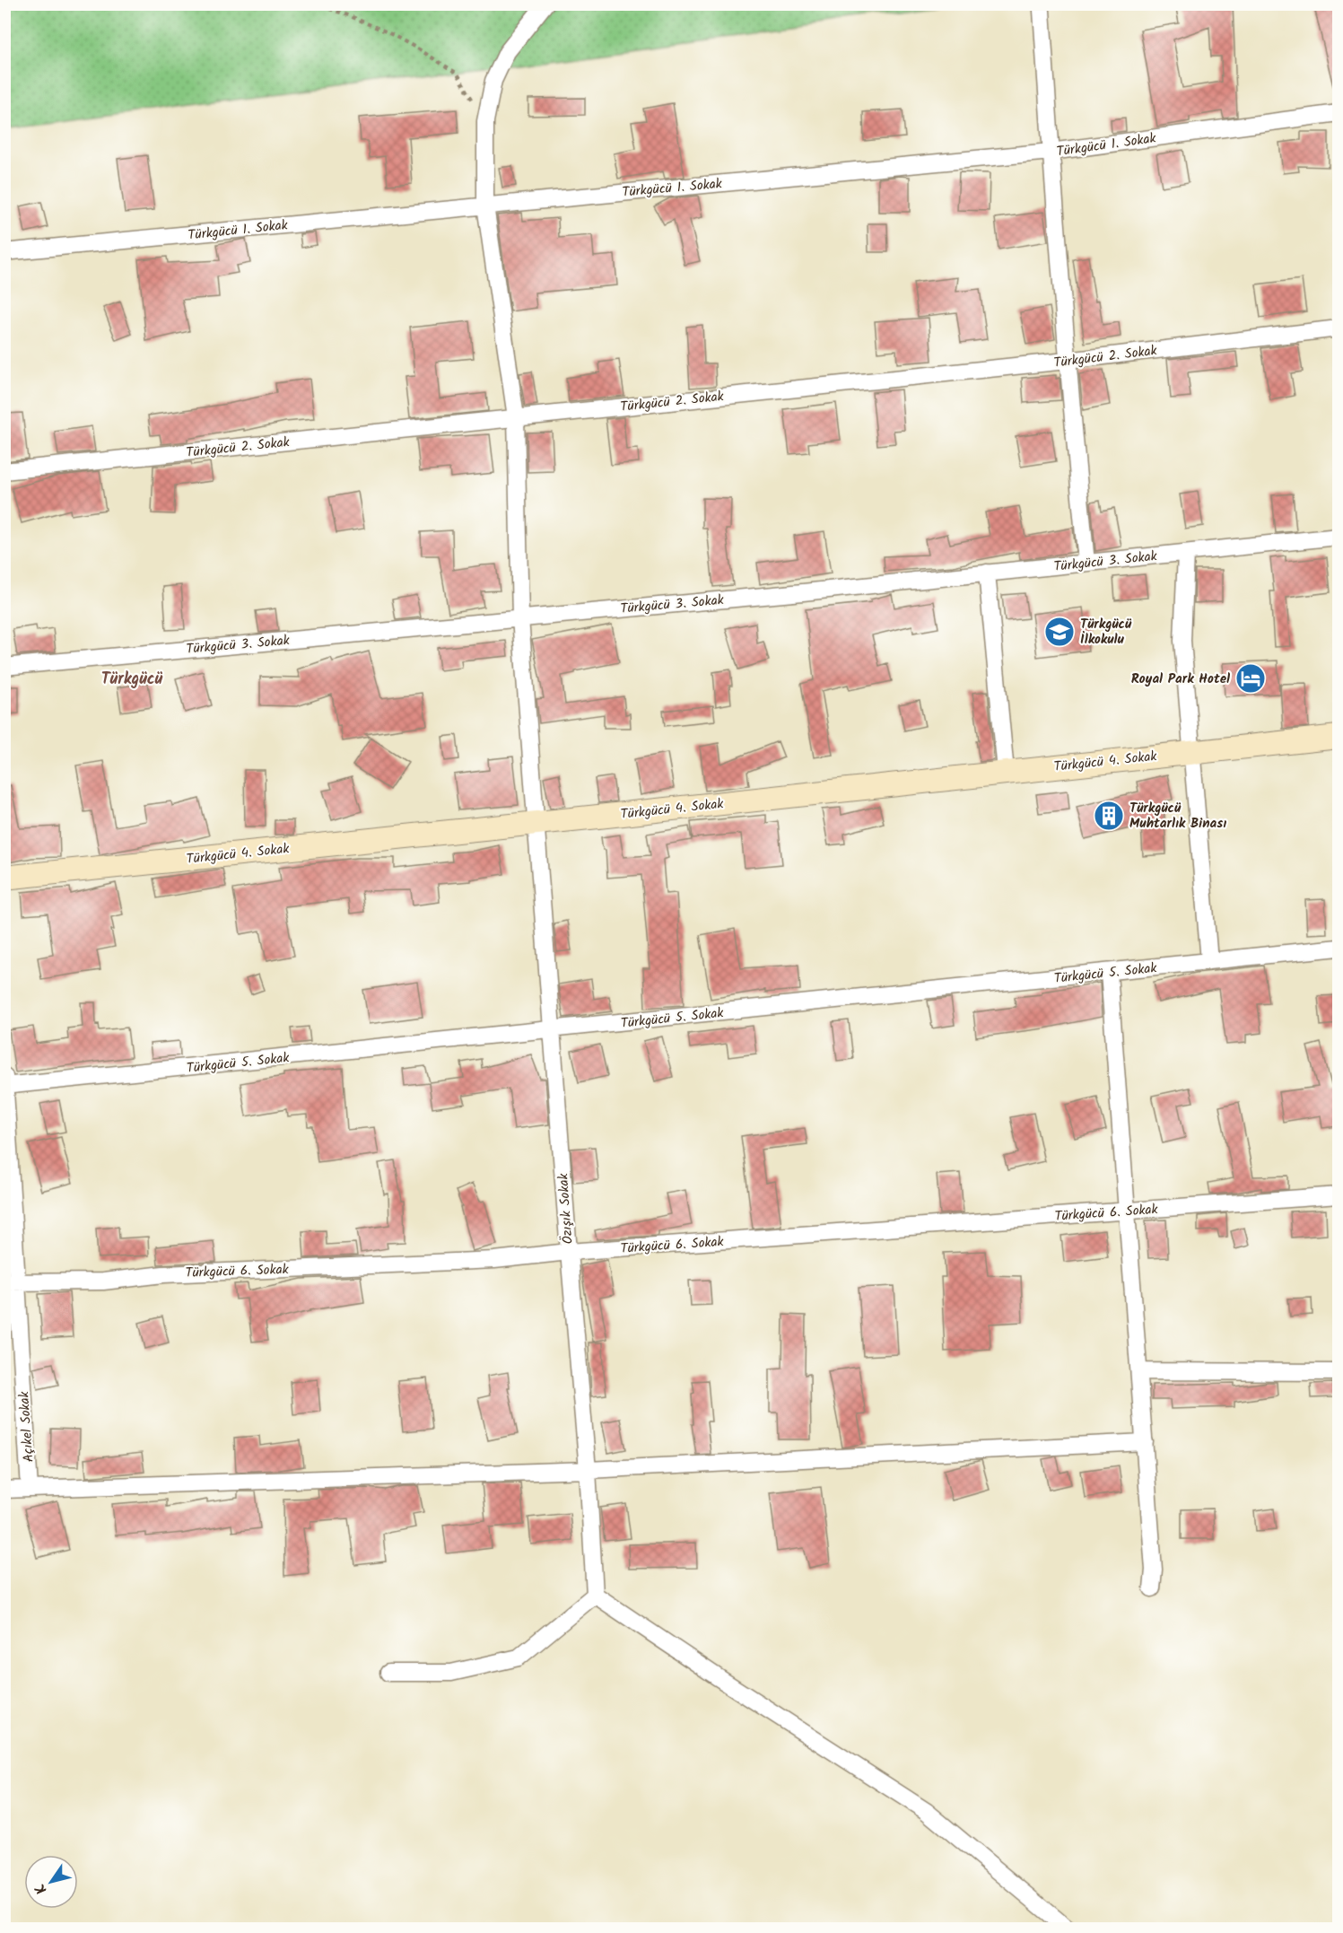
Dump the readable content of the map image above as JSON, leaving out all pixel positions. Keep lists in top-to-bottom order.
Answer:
{
  "streets": {
    "main road": ["Türkgücü 4. Sokak"],
    "street": [
      "Türkgücü 1. Sokak",
      "Türkgücü 2. Sokak",
      "Türkgücü 3. Sokak",
      "Türkgücü 5. Sokak",
      "Özışık Sokak",
      "Türkgücü 6. Sokak",
      "Açıkel Sokak"
    ]
  },
  "crossings": [
    ["Türkgücü 1. Sokak", "Özışık Sokak"],
    ["Türkgücü 2. Sokak", "Özışık Sokak"],
    ["Türkgücü 3. Sokak", "Özışık Sokak"],
    ["Türkgücü 4. Sokak", "Özışık Sokak"],
    ["Türkgücü 5. Sokak", "Özışık Sokak"],
    ["Türkgücü 5. Sokak", "Açıkel Sokak"],
    ["Özışık Sokak", "Türkgücü 6. Sokak"],
    ["Türkgücü 6. Sokak", "Açıkel Sokak"]
  ],
  "districts": ["Türkgücü"],
  "places": {
    "school or university": ["Türkgücü İlkokulu"],
    "hotel": ["Royal Park Hotel"],
    "building": ["Türkgücü Muhtarlık Binası"]
  },
  "north": "bottom left"
}
